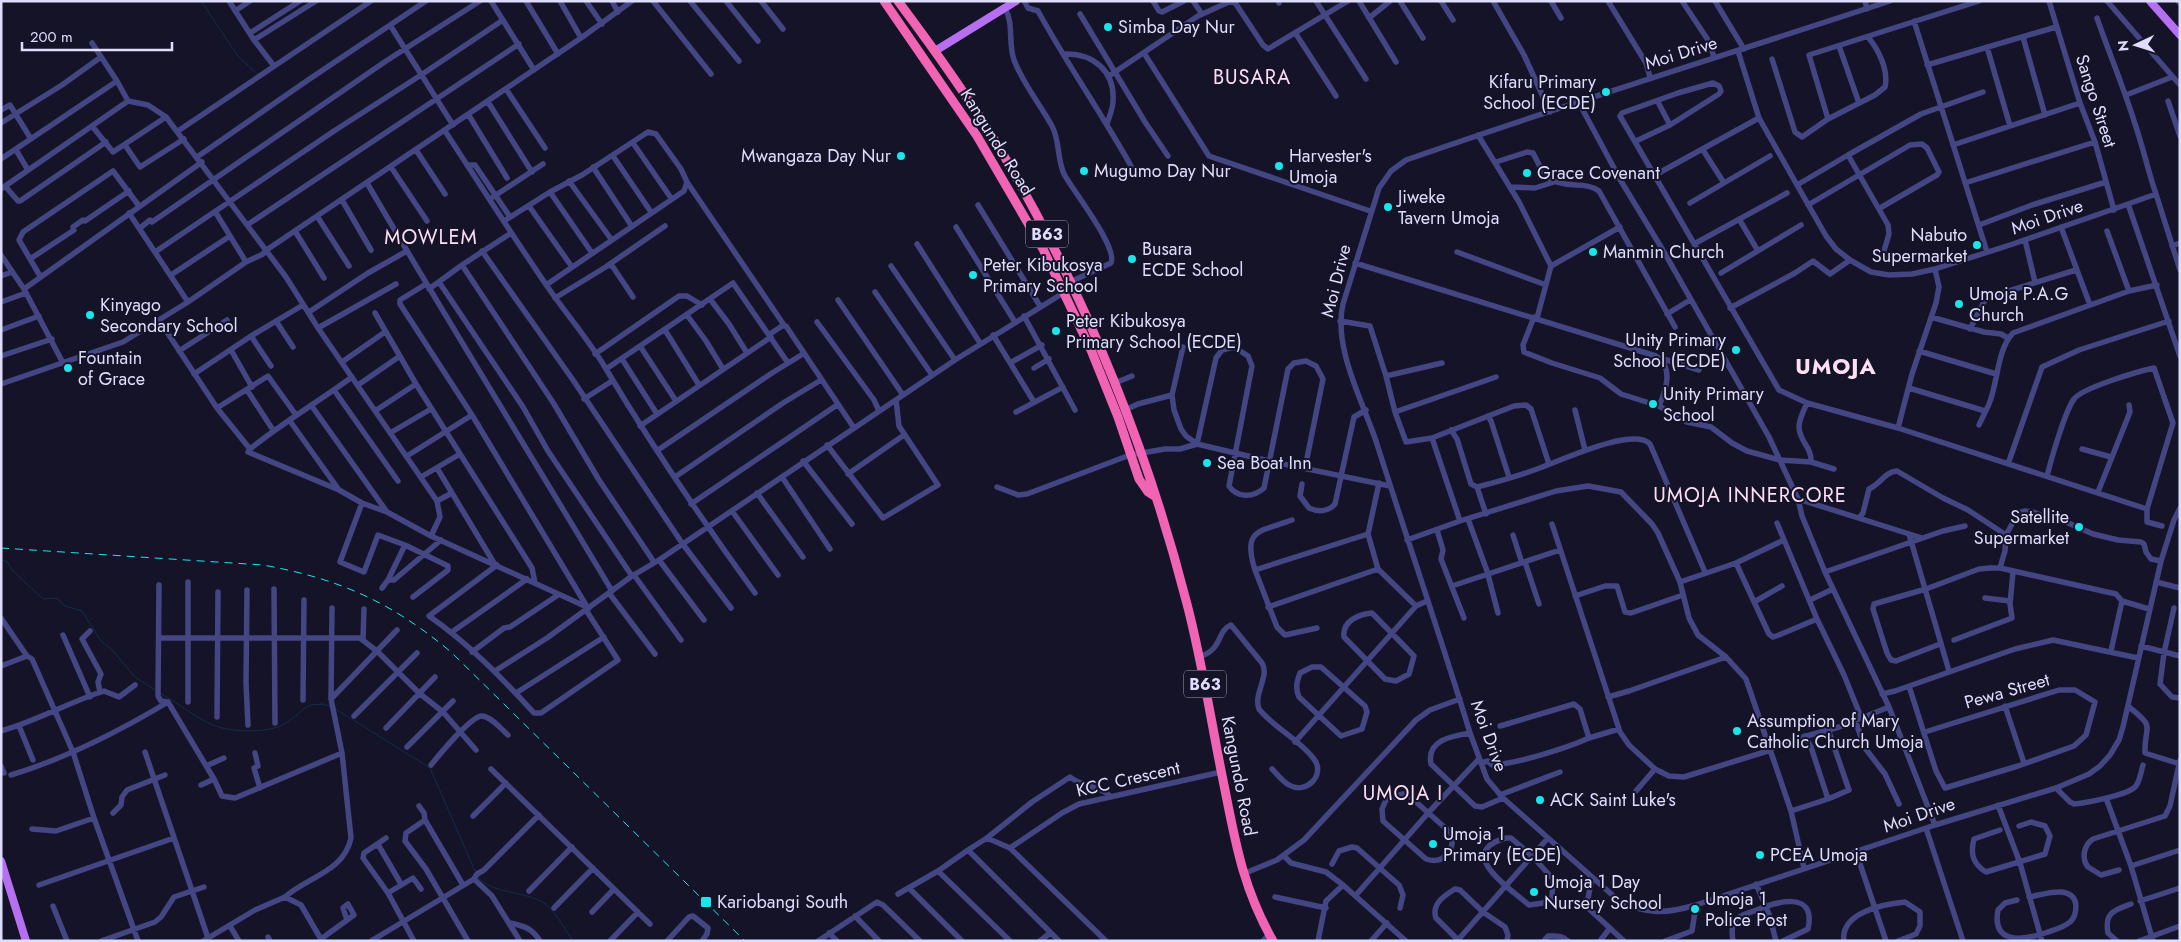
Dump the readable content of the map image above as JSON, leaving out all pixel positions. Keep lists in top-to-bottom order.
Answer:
{
  "streets": {
    "highway": ["Kangundo Road", "B63"],
    "street": [
      "Moi Drive",
      "Sango Street",
      "Pewa Street",
      "KCC Crescent"
    ]
  },
  "crossings": [
    ["Moi Drive", "Sango Street"],
    ["Kangundo Road", "KCC Crescent"]
  ],
  "districts": [
    "BUSARA",
    "MOWLEM",
    "UMOJA",
    "UMOJA INNERCORE",
    "UMOJA I"
  ],
  "places": {
    "other": [
      "Simba Day Nur",
      "Kifaru Primary School (ECDE)",
      "Mwangaza Day Nur",
      "Harvester's Umoja",
      "Mugumo Day Nur",
      "Grace Covenant",
      "Jiweke Tavern Umoja",
      "Nabuto Supermarket",
      "Manmin Church",
      "Busara ECDE School",
      "Peter Kibukosya Primary School",
      "Umoja P.A.G Church",
      "Kinyago Secondary School",
      "Peter Kibukosya Primary School (ECDE)",
      "Unity Primary School (ECDE)",
      "Fountain of Grace",
      "Unity Primary School",
      "Sea Boat Inn",
      "Satellite Supermarket",
      "Assumption of Mary Catholic Church Umoja",
      "ACK Saint Luke's",
      "Umoja 1 Primary (ECDE)",
      "PCEA Umoja",
      "Umoja 1 Day Nursery School",
      "Umoja 1 Police Post"
    ],
    "transit": ["Kariobangi South"]
  },
  "scale_bar": "200 m",
  "north": "left"
}
